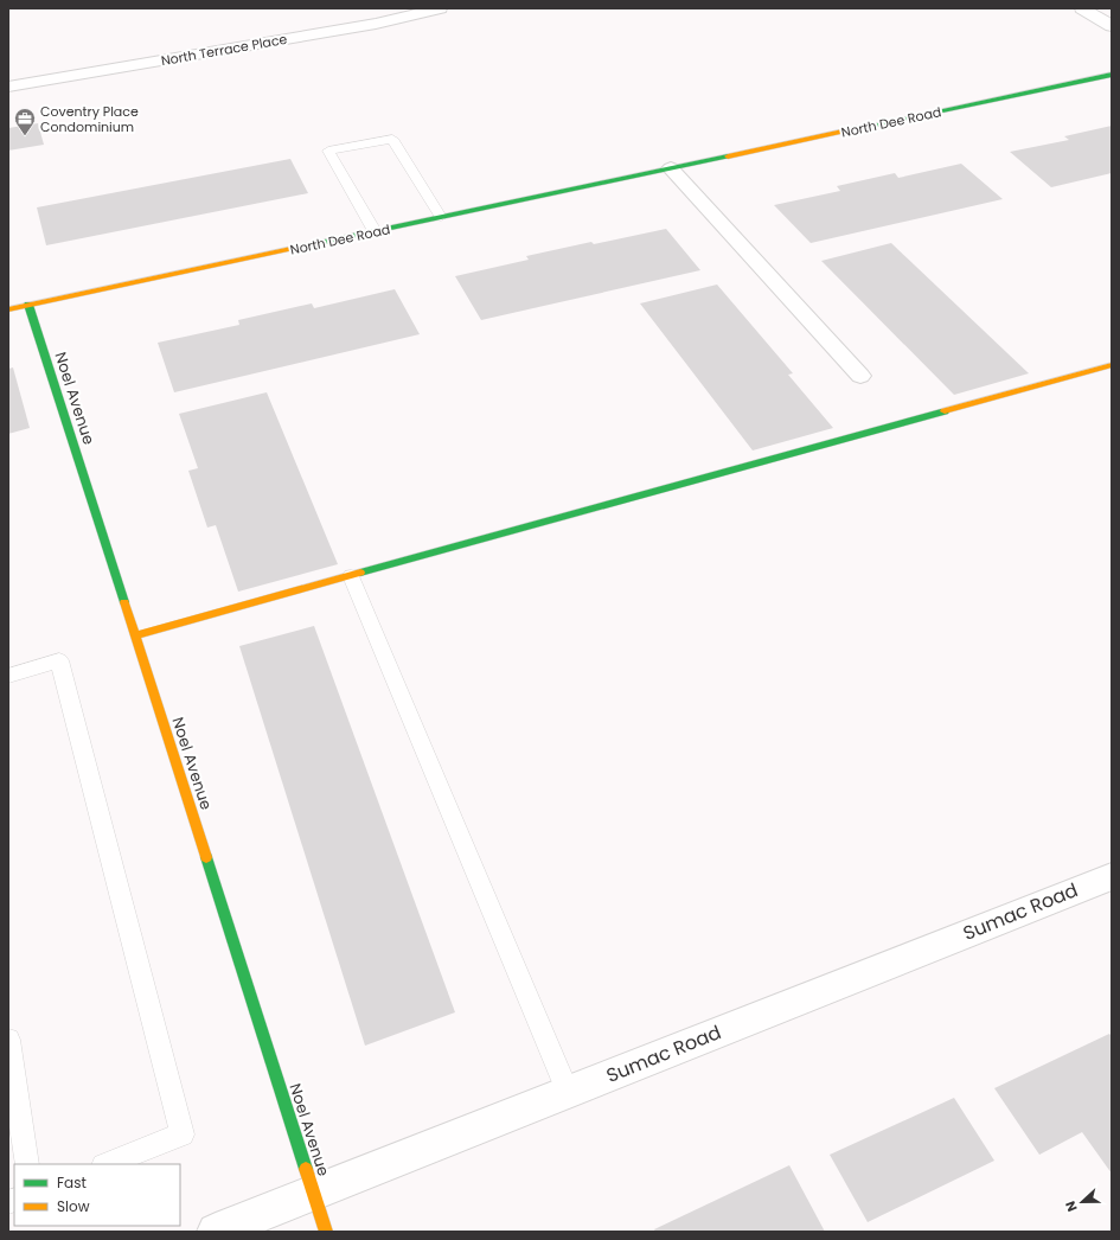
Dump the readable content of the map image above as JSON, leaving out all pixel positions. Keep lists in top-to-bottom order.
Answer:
{
  "streets": {
    "street": [
      "North Terrace Place",
      "North Dee Road",
      "Noel Avenue",
      "Sumac Road"
    ]
  },
  "crossings": [
    ["North Dee Road", "Noel Avenue"],
    ["Noel Avenue", "Sumac Road"]
  ],
  "places": {
    "office": ["Coventry Place Condominium"]
  },
  "legend": ["Fast", "Slow"],
  "north": "left"
}
